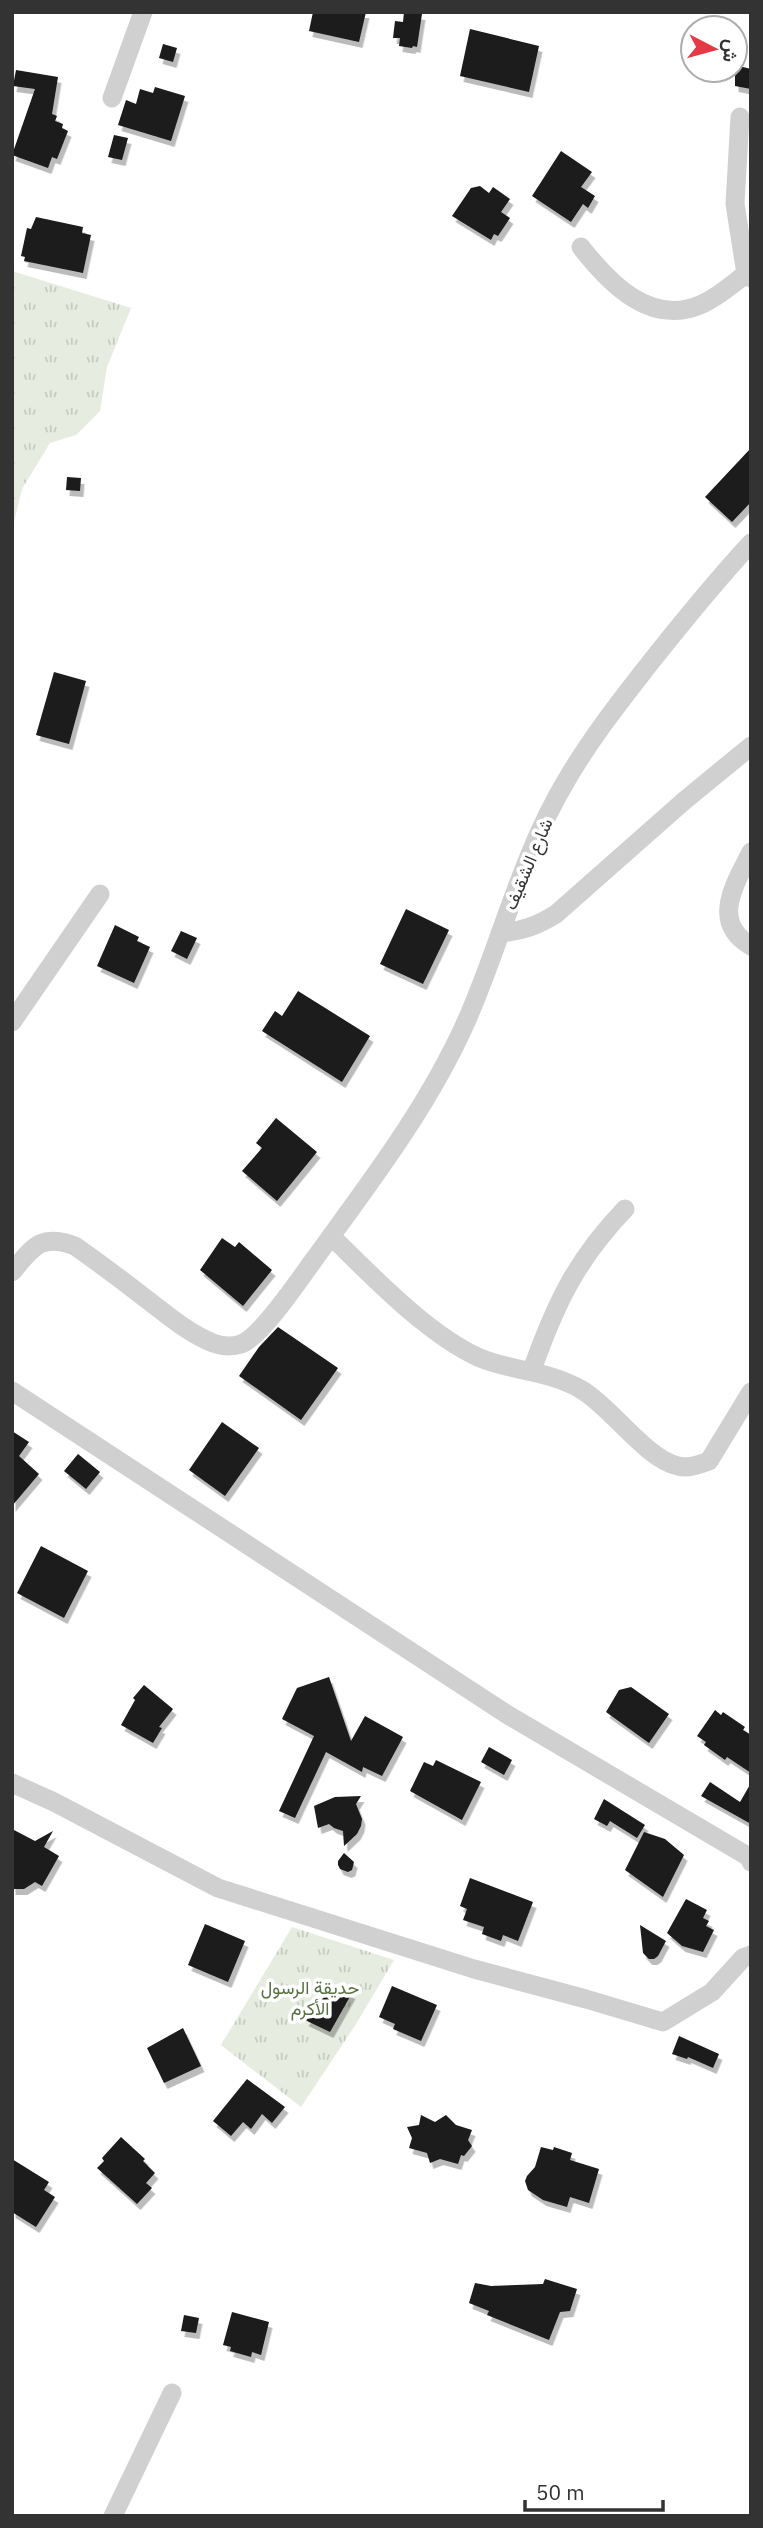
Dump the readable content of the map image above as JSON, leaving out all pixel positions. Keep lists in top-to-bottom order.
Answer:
{
  "streets": {
    "street": ["شارع الشقيف"]
  },
  "parks": ["حديقة الرسول الأكرم"],
  "scale_bar": "50 m",
  "north": "right"
}
